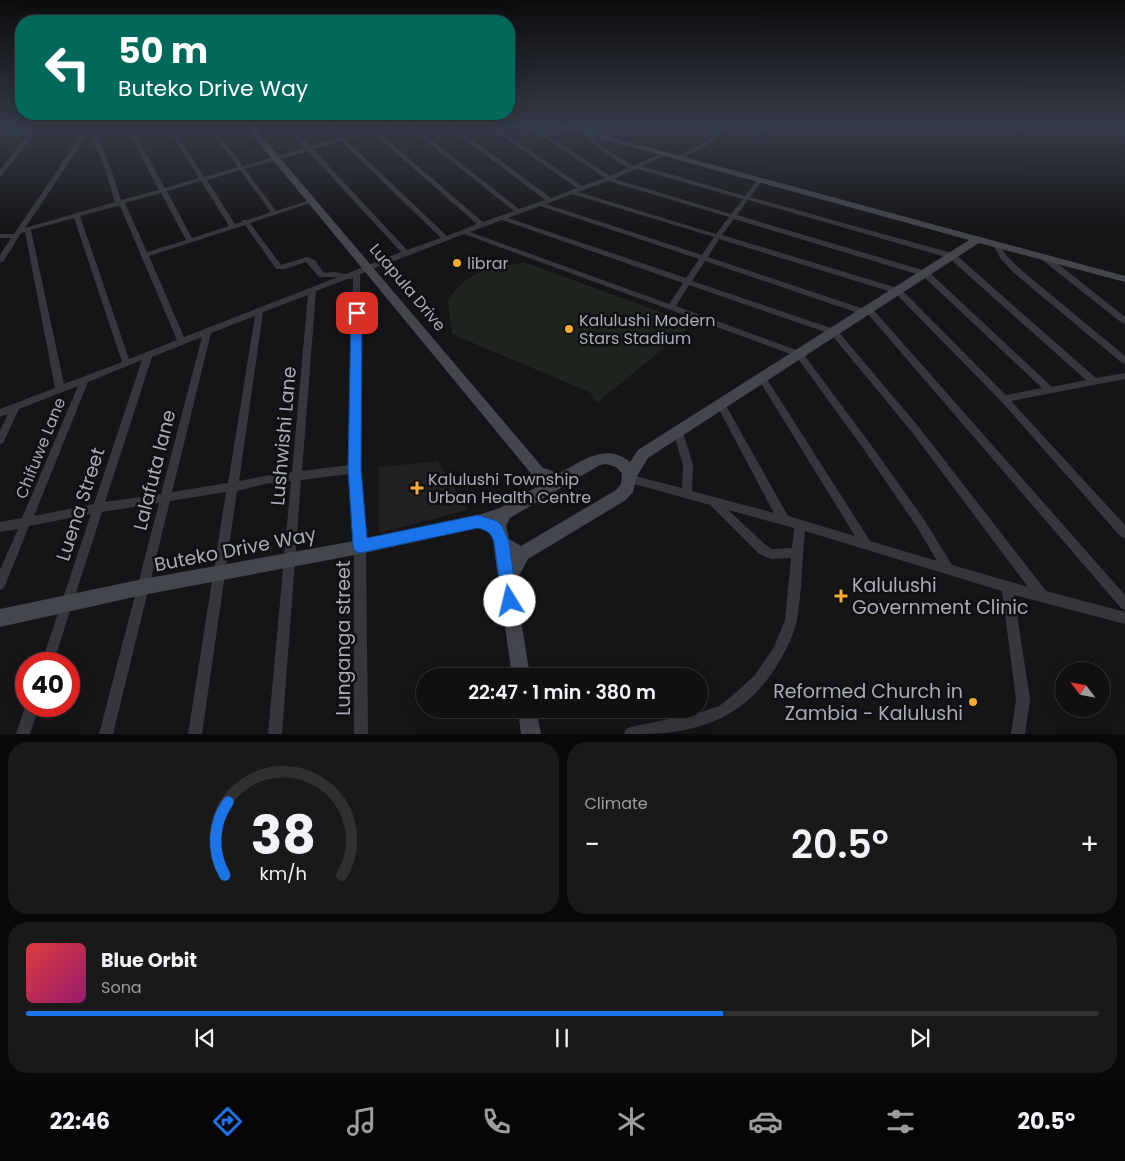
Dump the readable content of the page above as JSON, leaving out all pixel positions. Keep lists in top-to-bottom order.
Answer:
{
  "streets": {
    "street": [
      "Luapula Drive",
      "Lushwishi Lane",
      "Chifuwe Lane",
      "Lalafuta lane",
      "Luena Street",
      "Buteko Drive Way",
      "Lunganga street"
    ]
  },
  "crossings": [
    ["Lushwishi Lane", "Buteko Drive Way"],
    ["Lalafuta lane", "Buteko Drive Way"],
    ["Luena Street", "Buteko Drive Way"],
    ["Buteko Drive Way", "Lunganga street"]
  ],
  "places": {
    "other": ["librar", "Kalulushi Modern Stars Stadium", "Reformed Church in Zambia - Kalulushi"],
    "health": ["Kalulushi Township Urban Health Centre", "Kalulushi Government Clinic"]
  },
  "north": "top left",
  "page": {
    "turn": ["50 m", "Buteko Drive Way"],
    "limit": "40",
    "trip": "22:47 · 1 min · 380 m",
    "tile": "Climate",
    "heat": ["−", "20.5°", "+"],
    "song": ["Blue Orbit", "Sona"],
    "tabs": ["22:46", "20.5°"],
    "gauge": ["38", "km/h"]
  }
}
